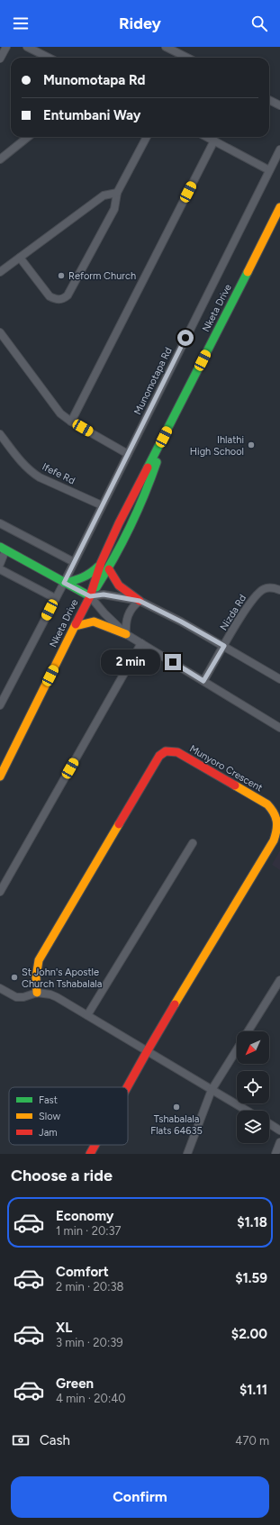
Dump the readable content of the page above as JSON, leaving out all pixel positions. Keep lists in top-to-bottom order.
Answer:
{
  "streets": {
    "street": [
      "Nketa Drive",
      "Munomotapa Rd",
      "Ifefe Rd",
      "Nizda Rd",
      "Munyoro Crescent"
    ]
  },
  "crossings": [
    ["Munomotapa Rd", "Ifefe Rd"]
  ],
  "places": [
    "Reform Church",
    "Ihlathi High School",
    "St John's Apostle Church Tshabalala",
    "Tshabalala Flats 64635"
  ],
  "legend": ["Fast", "Slow", "Jam"],
  "north": "bottom left",
  "page": {
    "header": "Ridey",
    "banner": ["Munomotapa Rd", "Entumbani Way"],
    "bubble": "2 min",
    "heading": "Choose a ride",
    "list": [
      {
        "name": "Economy",
        "note": "1 min · 20:37",
        "value": "$1.18"
      },
      {
        "name": "Comfort",
        "note": "2 min · 20:38",
        "value": "$1.59"
      },
      {
        "name": "XL",
        "note": "3 min · 20:39",
        "value": "$2.00"
      },
      {
        "name": "Green",
        "note": "4 min · 20:40",
        "value": "$1.11"
      }
    ],
    "pay": ["Cash", "470 m"],
    "buttons": "Confirm"
  }
}
